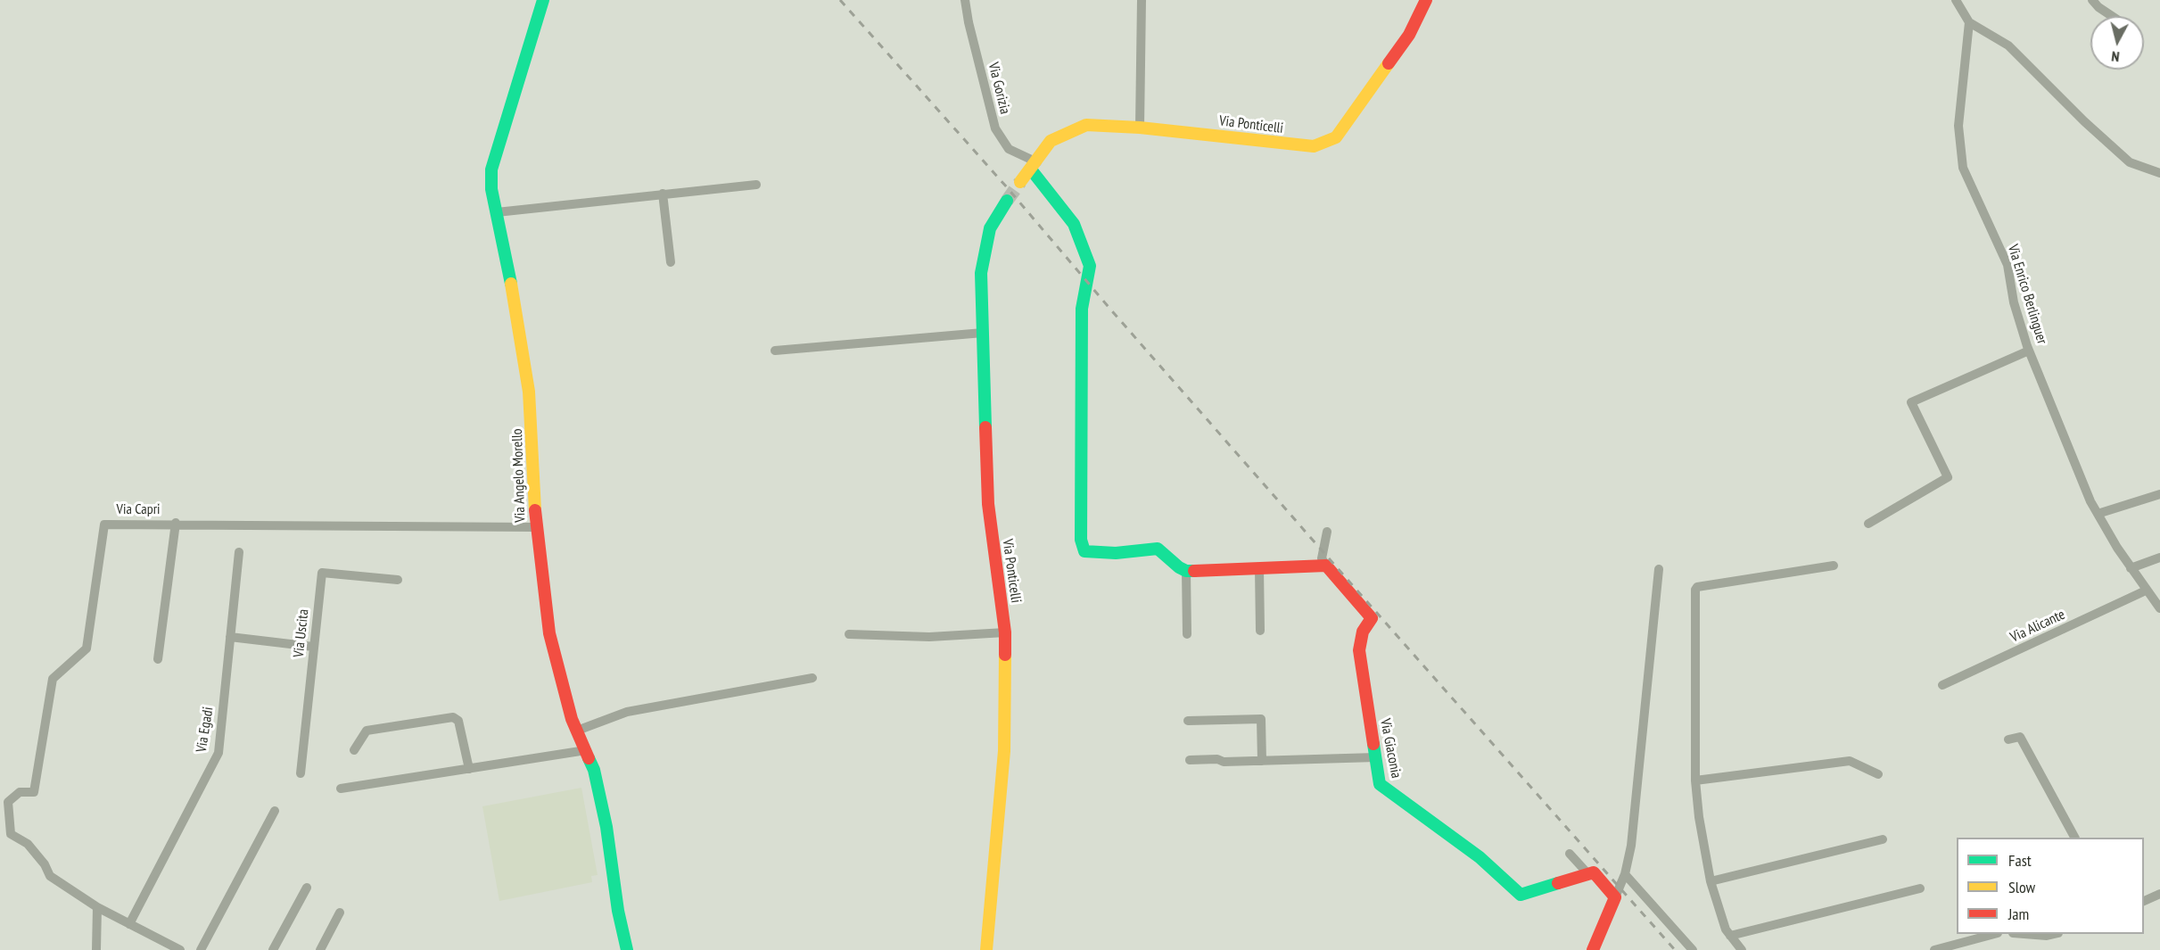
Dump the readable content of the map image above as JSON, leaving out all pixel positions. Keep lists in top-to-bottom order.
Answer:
{
  "streets": {
    "street": [
      "Via Gorizia",
      "Via Ponticelli",
      "Via Enrico Berlinguer",
      "Via Angelo Morello",
      "Via Capri",
      "Via Alicante",
      "Via Uscita",
      "Via Egadi",
      "Via Giaconia"
    ]
  },
  "crossings": [
    ["Via Gorizia", "Via Ponticelli"],
    ["Via Enrico Berlinguer", "Via Alicante"],
    ["Via Angelo Morello", "Via Capri"]
  ],
  "legend": ["Fast", "Slow", "Jam"],
  "north": "bottom"
}
